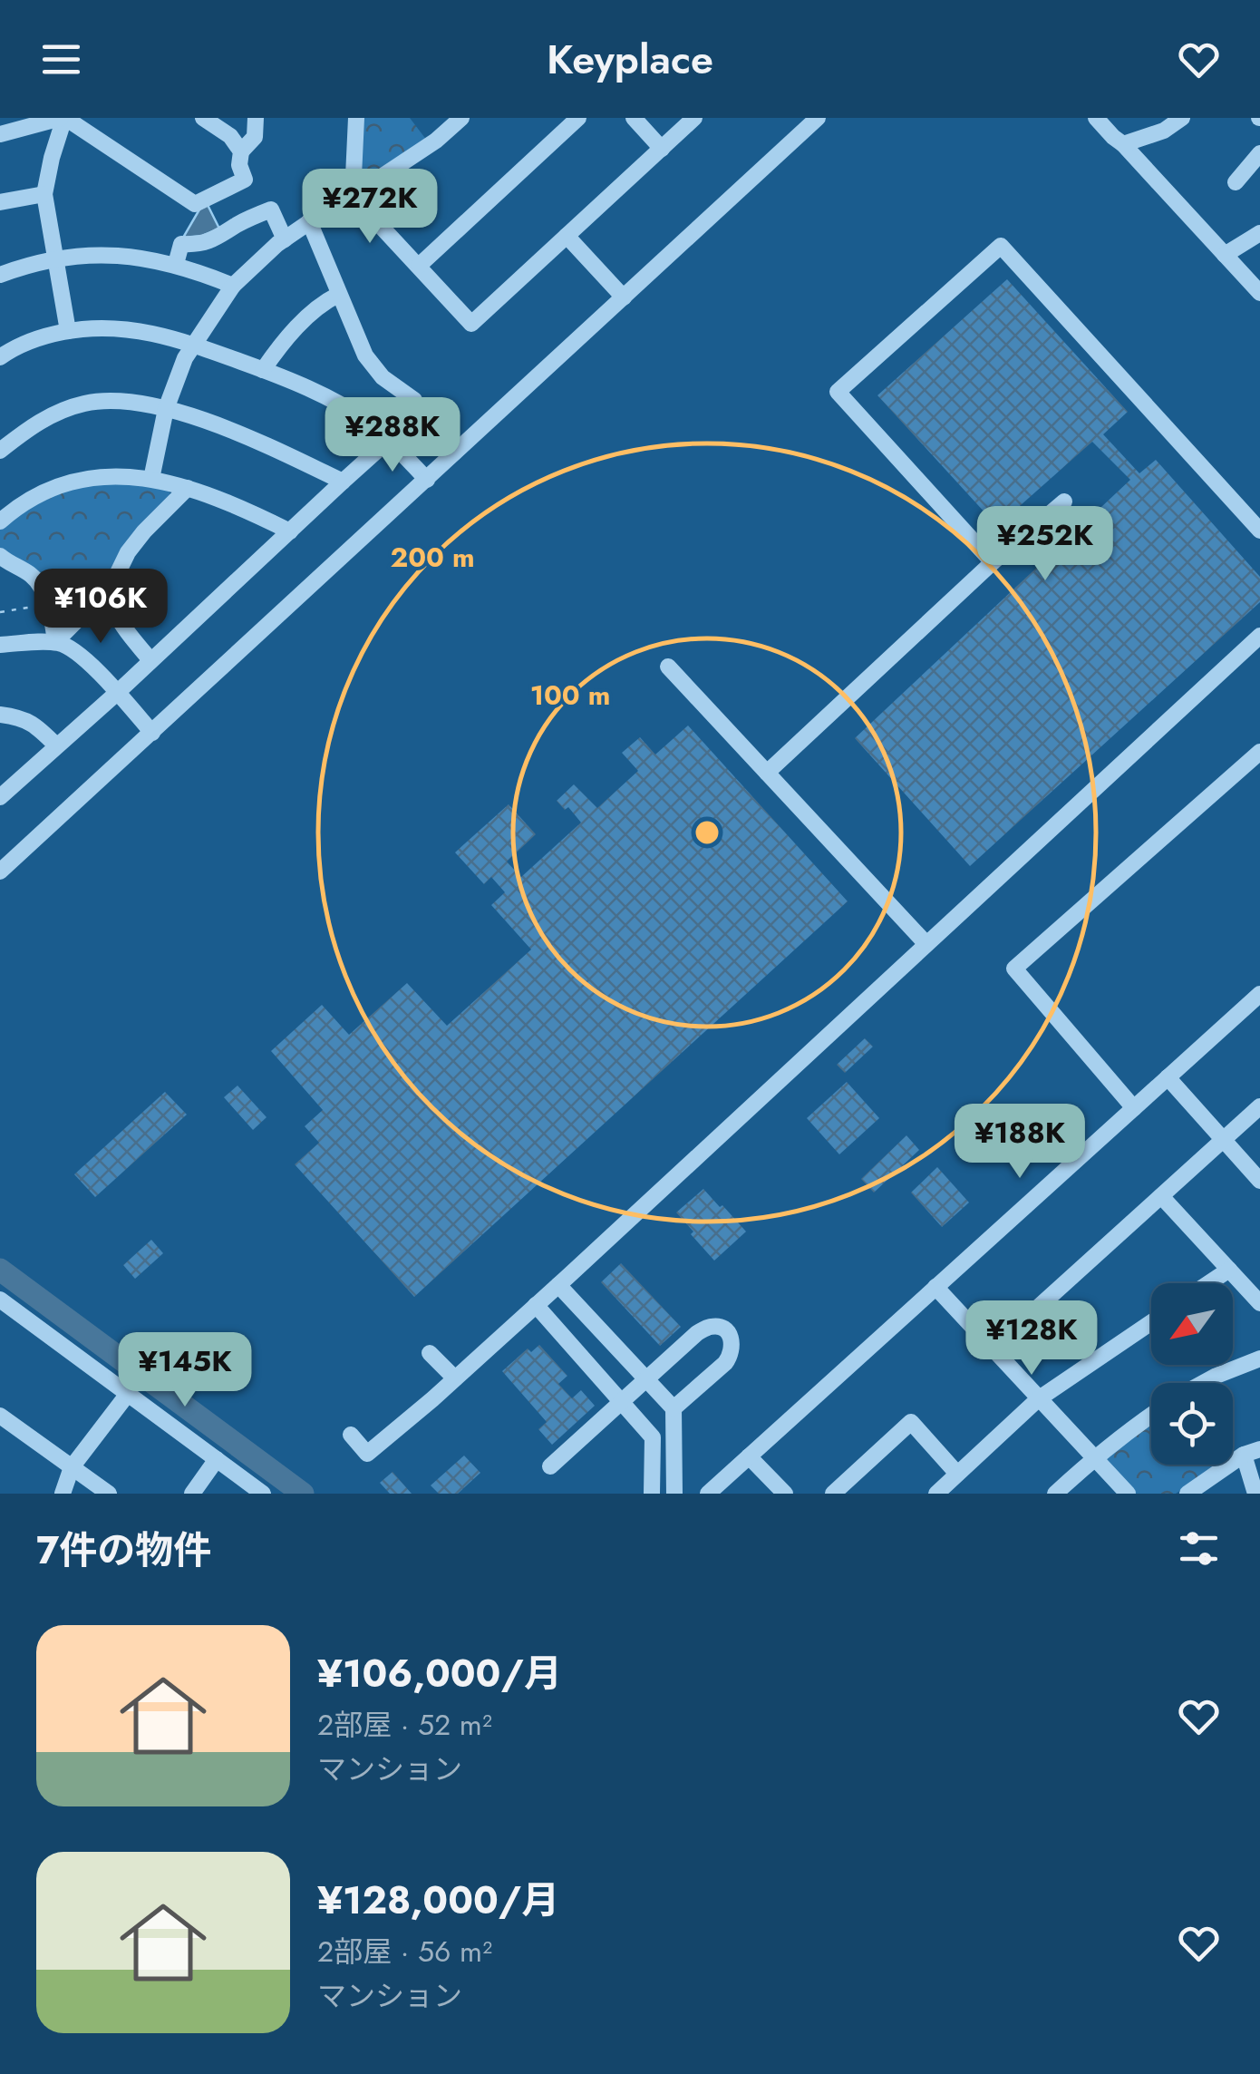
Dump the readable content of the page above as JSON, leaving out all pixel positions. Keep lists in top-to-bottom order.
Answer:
{
  "north": "bottom left",
  "page": {
    "header": "Keyplace",
    "price": [
      "¥272K",
      "¥288K",
      "¥252K",
      "¥106K",
      "¥188K",
      "¥128K",
      "¥145K"
    ],
    "heading": "7件の物件",
    "list": [
      {
        "name": "¥106,000/月",
        "note": "2部屋 · 52 m² · マンション"
      },
      {
        "name": "¥128,000/月",
        "note": "2部屋 · 56 m² · マンション"
      }
    ]
  },
  "rings": ["200 m", "100 m"]
}
